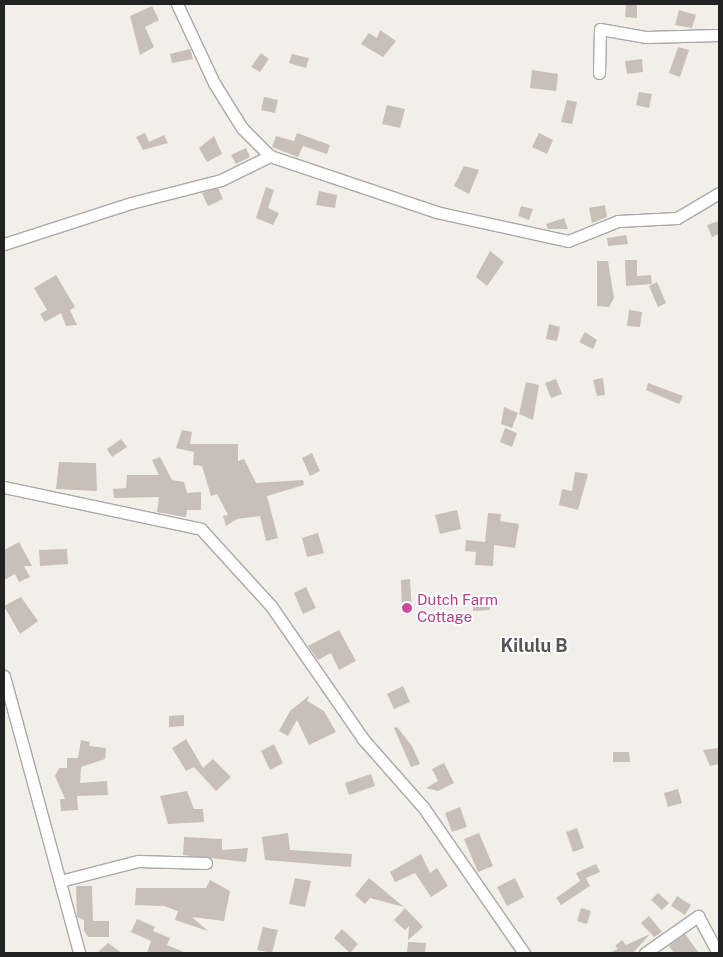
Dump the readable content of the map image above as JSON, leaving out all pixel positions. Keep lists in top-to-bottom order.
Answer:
{
  "districts": ["Kilulu B"],
  "places": ["Dutch Farm Cottage"]
}
